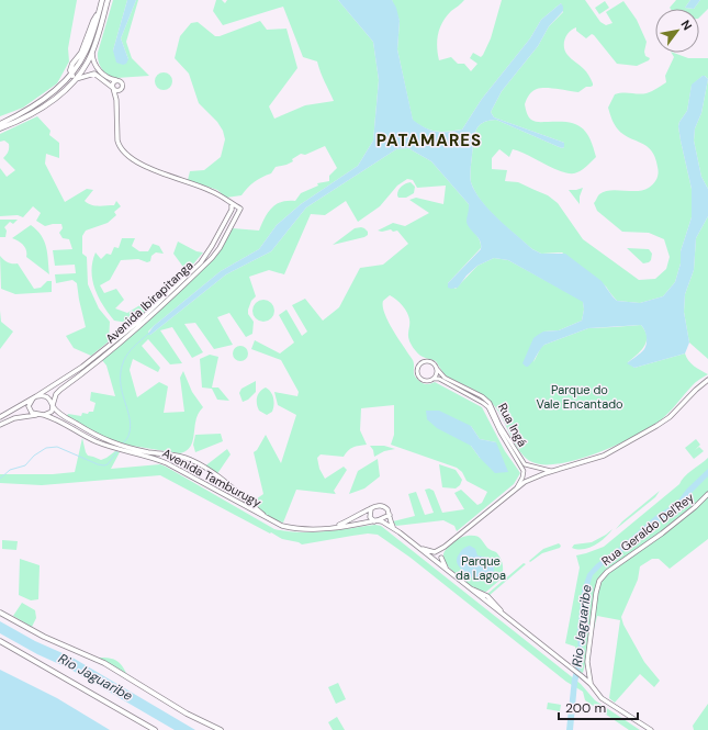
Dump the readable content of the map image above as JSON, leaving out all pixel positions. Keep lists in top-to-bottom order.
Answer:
{
  "streets": {
    "main road": ["Avenida Ibirapitanga", "Avenida Tamburugy", "Rua Geraldo Del'Rey"],
    "street": ["Rua Ingá"]
  },
  "crossings": [
    ["Avenida Ibirapitanga", "Avenida Tamburugy"]
  ],
  "districts": ["PATAMARES"],
  "water": ["Rio Jaguaribe"],
  "parks": ["Parque do Vale Encantado", "Parque da Lagoa"],
  "scale_bar": "200 m",
  "north": "top right"
}
